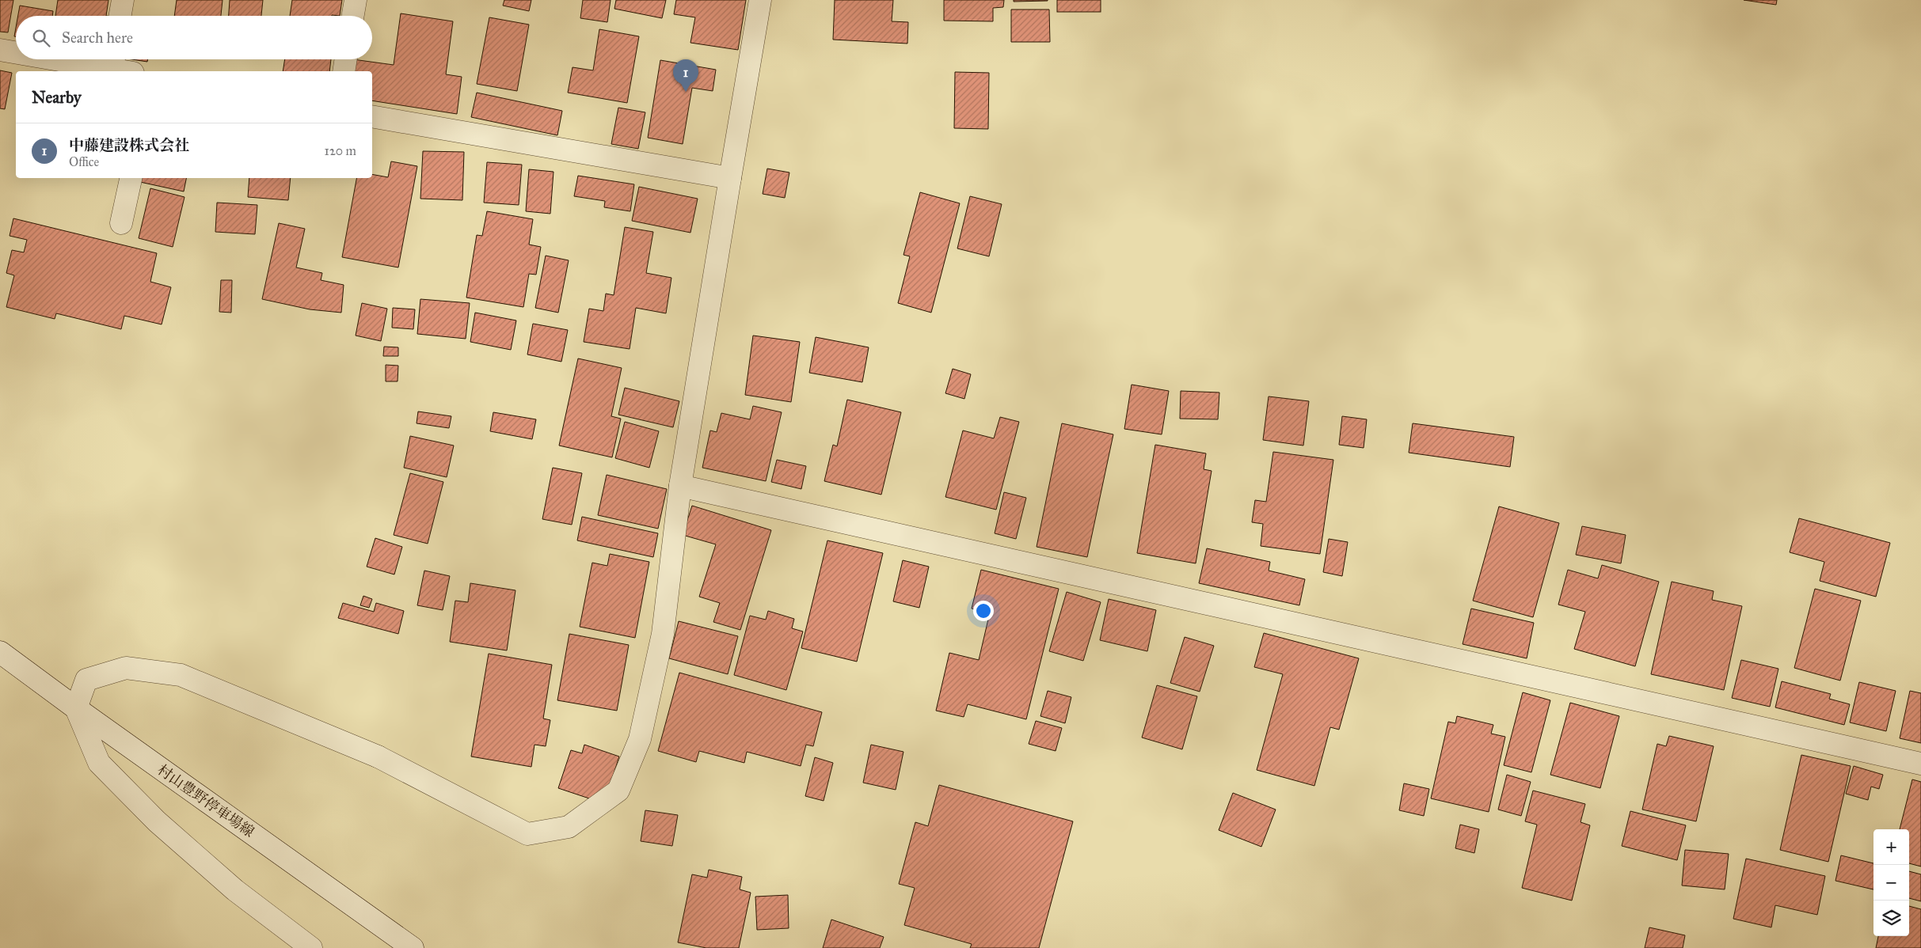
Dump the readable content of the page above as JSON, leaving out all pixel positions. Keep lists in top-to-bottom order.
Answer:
{
  "streets": {
    "street": ["村山豊野停車場線"]
  },
  "page": {
    "search": "Search here",
    "pins": "1",
    "heading": "Nearby",
    "list": [
      {
        "mark": "1",
        "name": "中藤建設株式会社",
        "note": "Office",
        "value": "120 m"
      }
    ],
    "map_buttons": ["+", "−"]
  }
}
